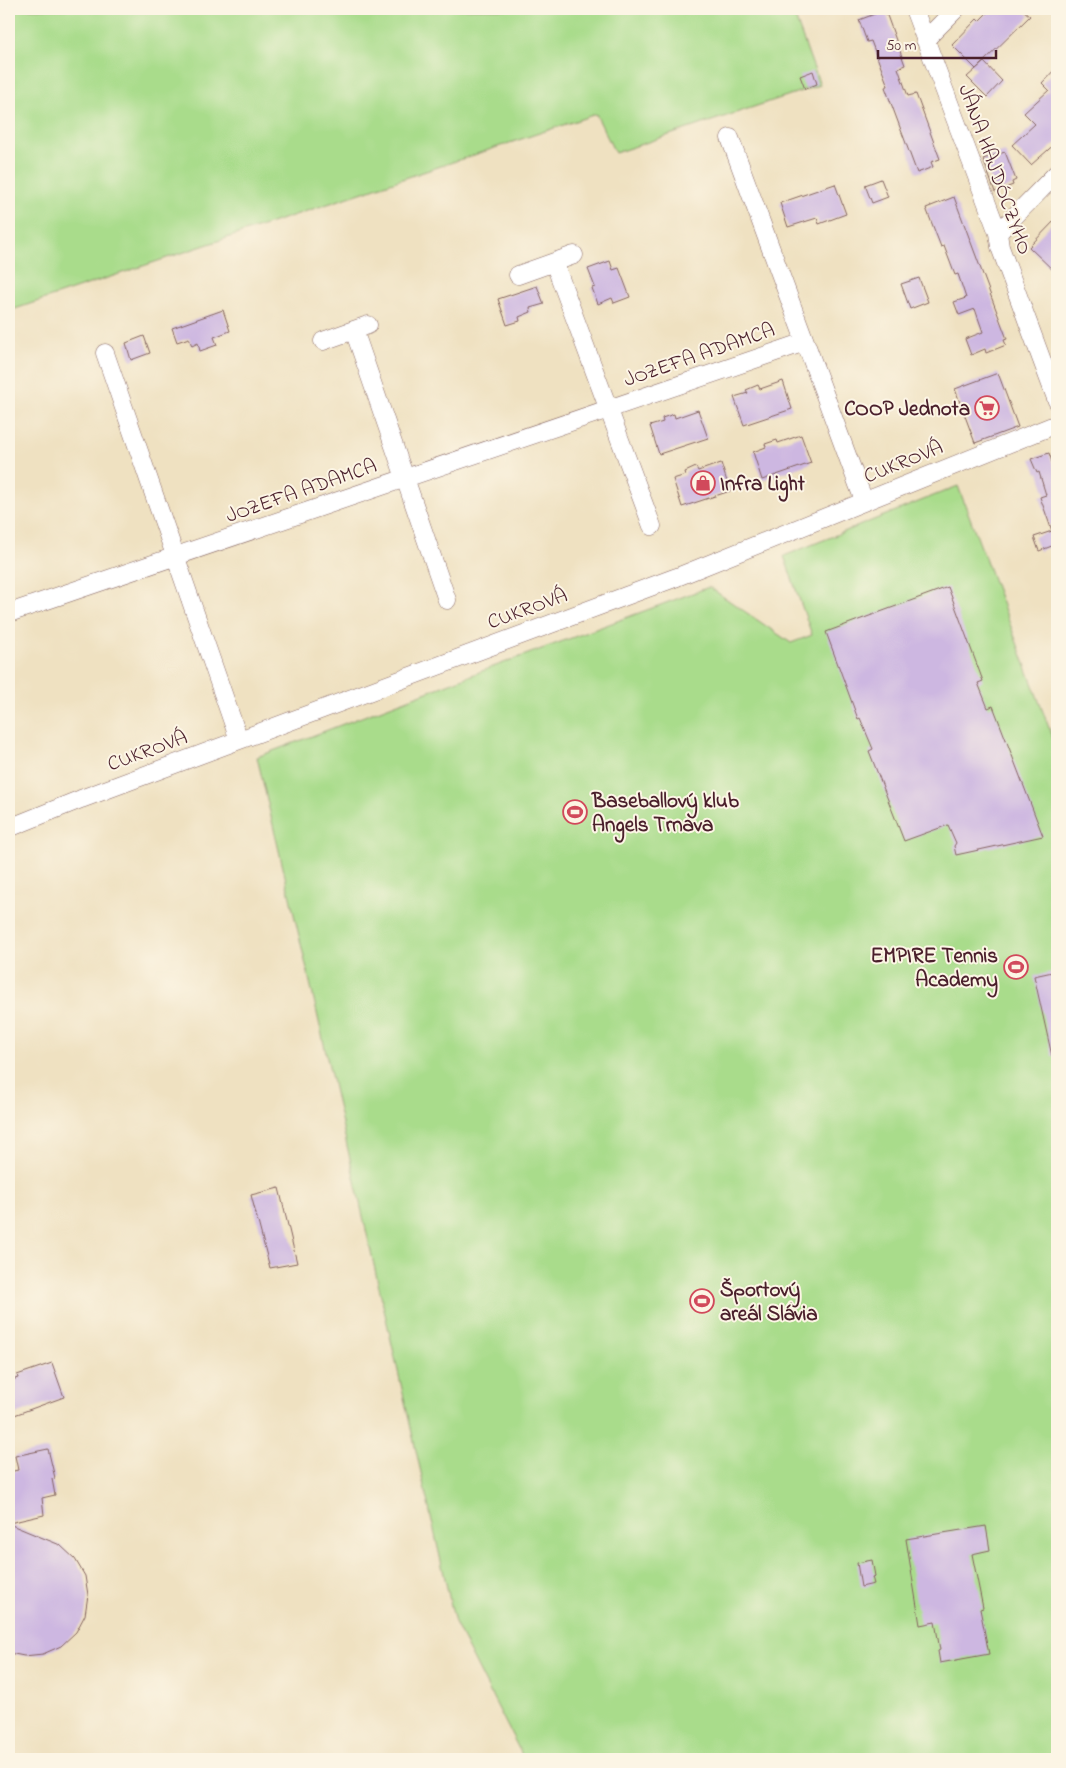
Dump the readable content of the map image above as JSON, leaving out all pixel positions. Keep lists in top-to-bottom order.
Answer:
{
  "streets": {
    "street": ["JÁNA HAJDÓCZYHO", "JOZEFA ADAMCA", "CUKROVÁ"]
  },
  "places": {
    "supermarket": ["COOP Jednota"],
    "shop": ["Infra Light"],
    "sports": ["Baseballový klub Angels Trnava", "EMPIRE Tennis Academy", "Športový areál Slávia"]
  },
  "scale_bar": "50 m"
}
